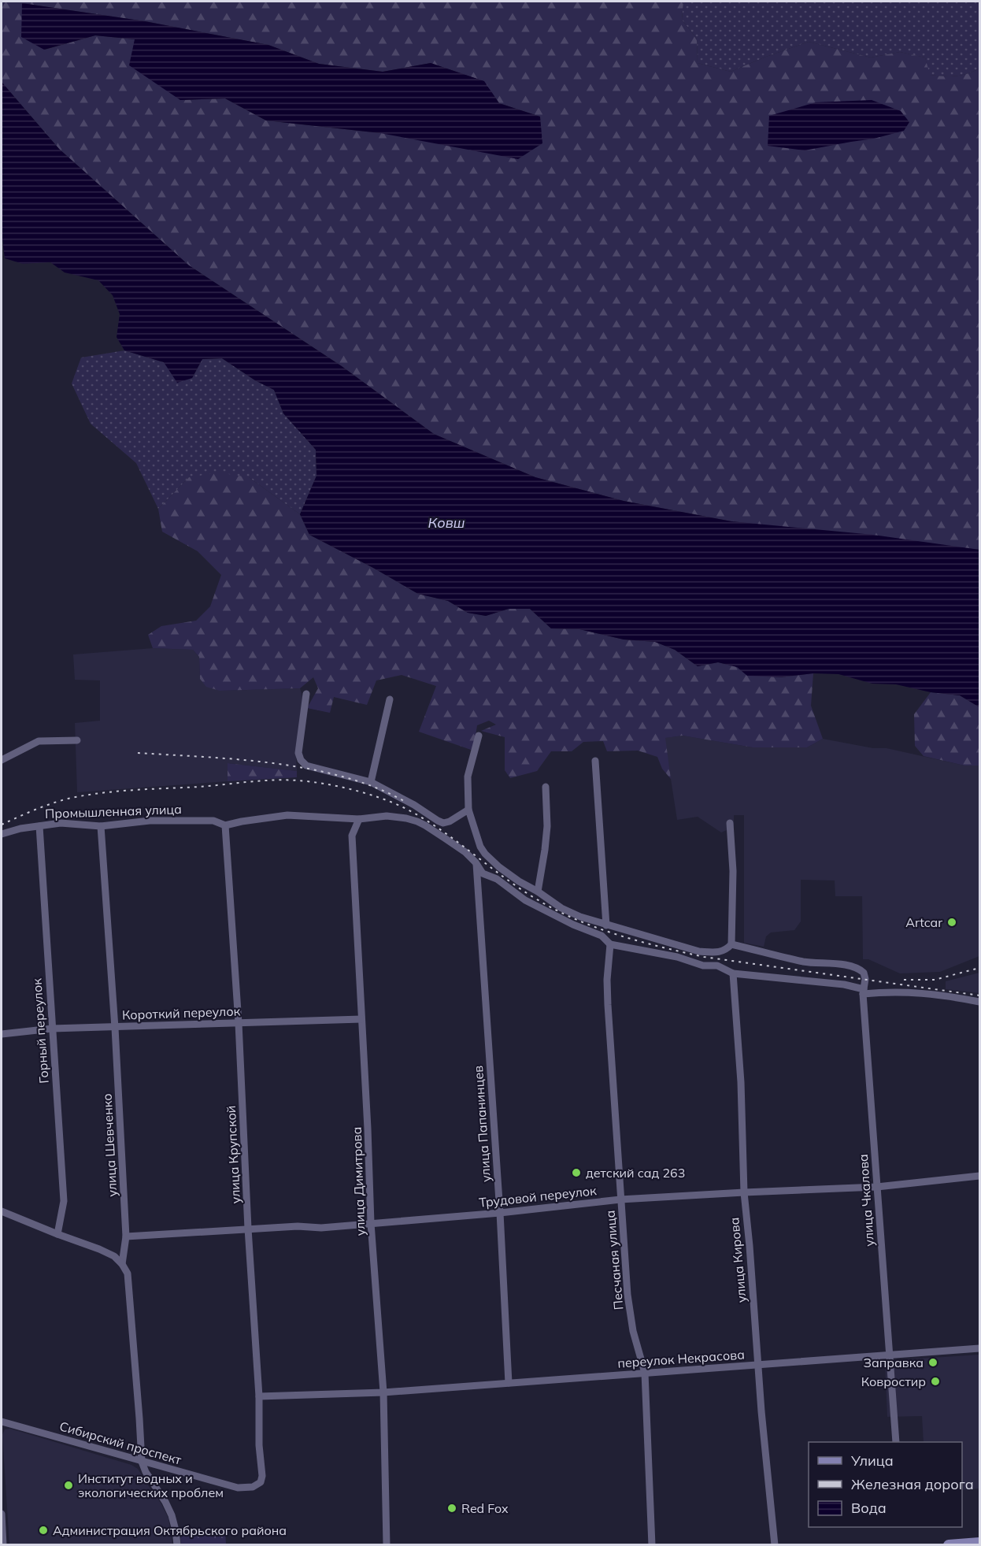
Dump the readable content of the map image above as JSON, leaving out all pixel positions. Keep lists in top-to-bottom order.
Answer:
{
  "streets": {
    "street": [
      "Промышленная улица",
      "Короткий переулок",
      "Горный переулок",
      "улица Папанинцев",
      "улица Шевченко",
      "улица Крупской",
      "улица Димитрова",
      "Трудовой переулок",
      "улица Чкалова",
      "Песчаная улица",
      "улица Кирова",
      "переулок Некрасова",
      "Сибирский проспект"
    ]
  },
  "crossings": [
    ["Промышленная улица", "Горный переулок"],
    ["Промышленная улица", "улица Папанинцев"],
    ["Промышленная улица", "улица Шевченко"],
    ["Промышленная улица", "улица Крупской"],
    ["Промышленная улица", "улица Димитрова"],
    ["Промышленная улица", "Песчаная улица"],
    ["Короткий переулок", "Горный переулок"],
    ["Короткий переулок", "улица Шевченко"],
    ["Короткий переулок", "улица Крупской"],
    ["Короткий переулок", "улица Димитрова"],
    ["улица Папанинцев", "Трудовой переулок"],
    ["улица Папанинцев", "переулок Некрасова"],
    ["улица Шевченко", "Трудовой переулок"],
    ["улица Шевченко", "Сибирский проспект"],
    ["улица Крупской", "Трудовой переулок"],
    ["улица Крупской", "переулок Некрасова"],
    ["улица Крупской", "Сибирский проспект"],
    ["улица Димитрова", "Трудовой переулок"],
    ["улица Димитрова", "переулок Некрасова"],
    ["Трудовой переулок", "улица Чкалова"],
    ["Трудовой переулок", "Песчаная улица"],
    ["Трудовой переулок", "улица Кирова"],
    ["улица Чкалова", "переулок Некрасова"],
    ["Песчаная улица", "переулок Некрасова"],
    ["улица Кирова", "переулок Некрасова"]
  ],
  "water": ["Ковш"],
  "places": [
    "Artcar",
    "детский сад 263",
    "Заправка",
    "Ковростир",
    "Институт водных и экологических проблем",
    "Red Fox",
    "Администрация Октябрьского района"
  ],
  "legend": ["Улица", "Железная дорога", "Вода"]
}
